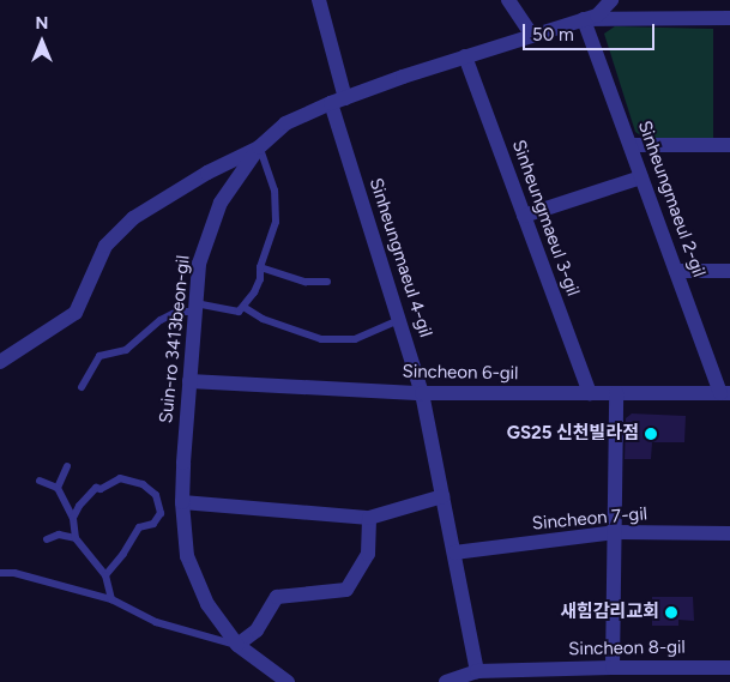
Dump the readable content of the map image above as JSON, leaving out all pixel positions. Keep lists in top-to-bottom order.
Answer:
{
  "streets": {
    "street": [
      "Sinheungmaeul 2-gil",
      "Sinheungmaeul 3-gil",
      "Sinheungmaeul 4-gil",
      "Suin-ro 3413beon-gil",
      "Sincheon 6-gil",
      "Sincheon 7-gil",
      "Sincheon 8-gil"
    ]
  },
  "crossings": [
    ["Sinheungmaeul 2-gil", "Suin-ro 3413beon-gil"],
    ["Sinheungmaeul 2-gil", "Sincheon 6-gil"],
    ["Sinheungmaeul 3-gil", "Suin-ro 3413beon-gil"],
    ["Sinheungmaeul 3-gil", "Sincheon 6-gil"],
    ["Sinheungmaeul 4-gil", "Suin-ro 3413beon-gil"],
    ["Sinheungmaeul 4-gil", "Sincheon 6-gil"],
    ["Sinheungmaeul 4-gil", "Sincheon 7-gil"],
    ["Sinheungmaeul 4-gil", "Sincheon 8-gil"],
    ["Suin-ro 3413beon-gil", "Sincheon 6-gil"]
  ],
  "places": ["GS25 신천빌라점", "새힘감리교회"],
  "scale_bar": "50 m",
  "north": "top"
}
